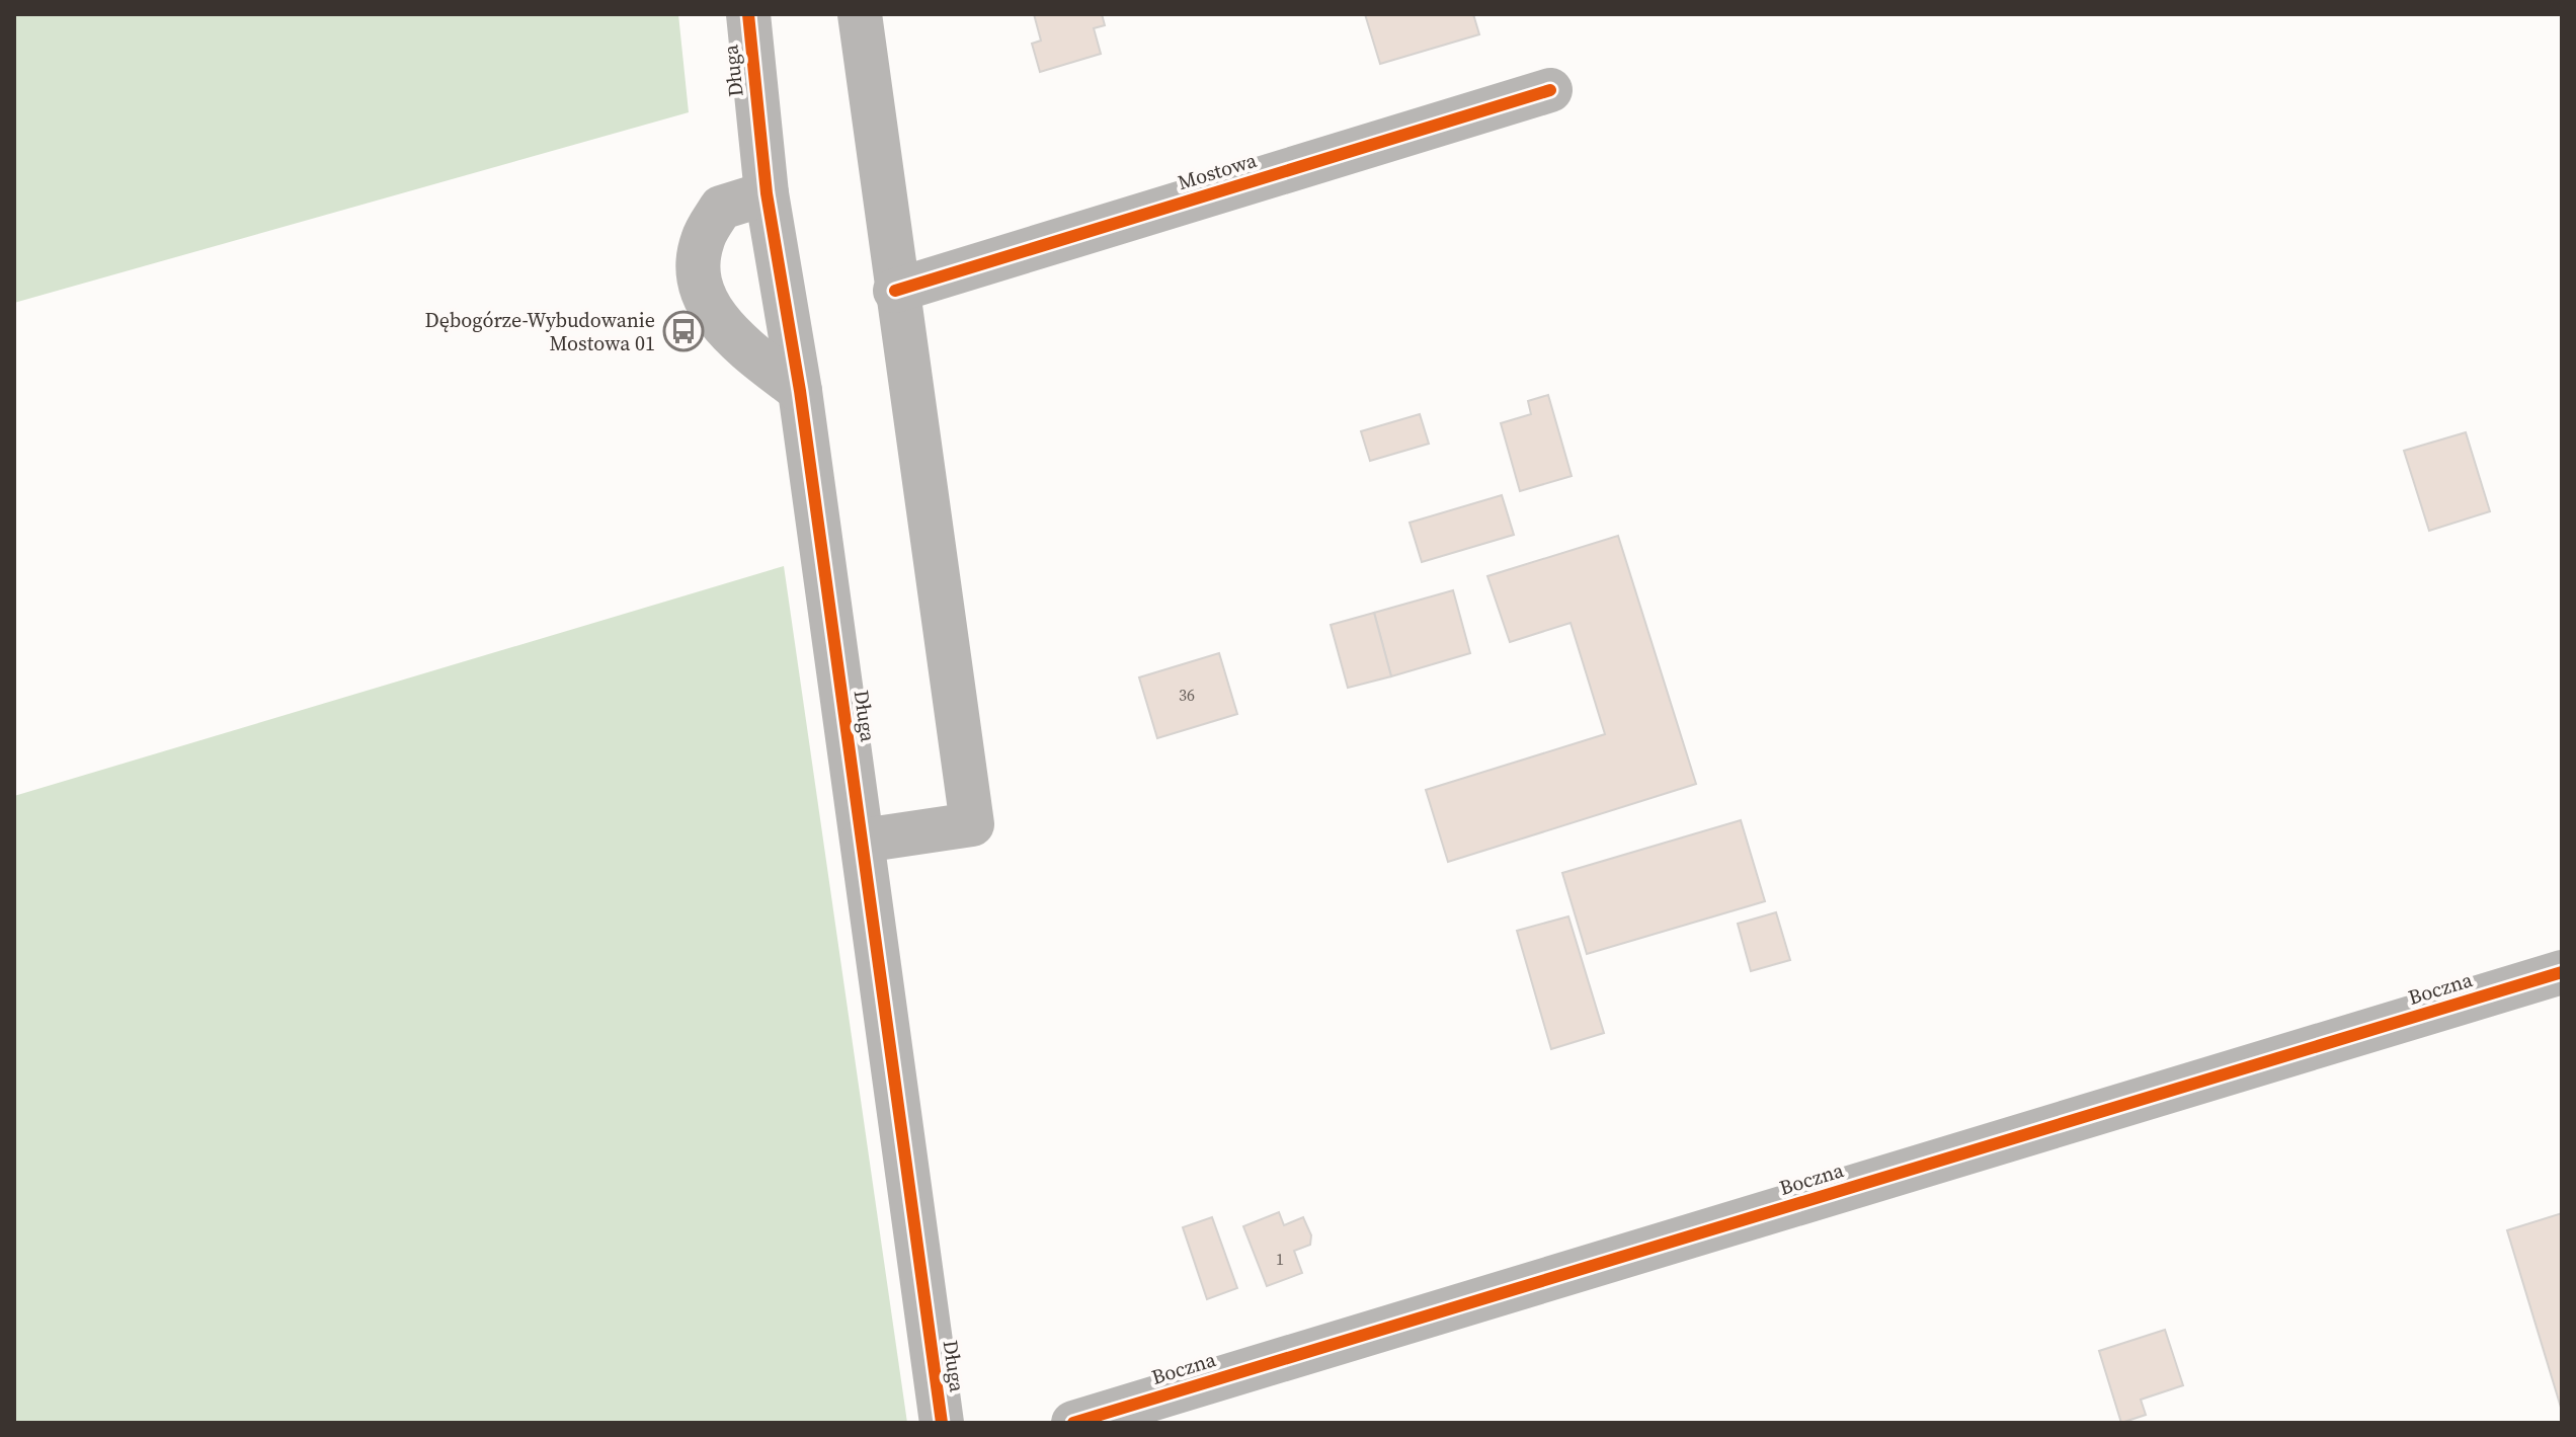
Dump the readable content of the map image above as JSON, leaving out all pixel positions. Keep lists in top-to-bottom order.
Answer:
{
  "streets": {
    "street": ["Długa", "Mostowa", "Boczna"]
  },
  "places": {
    "bus stop": ["Dębogórze-Wybudowanie Mostowa 01"]
  },
  "house_numbers": ["36", "1"]
}
